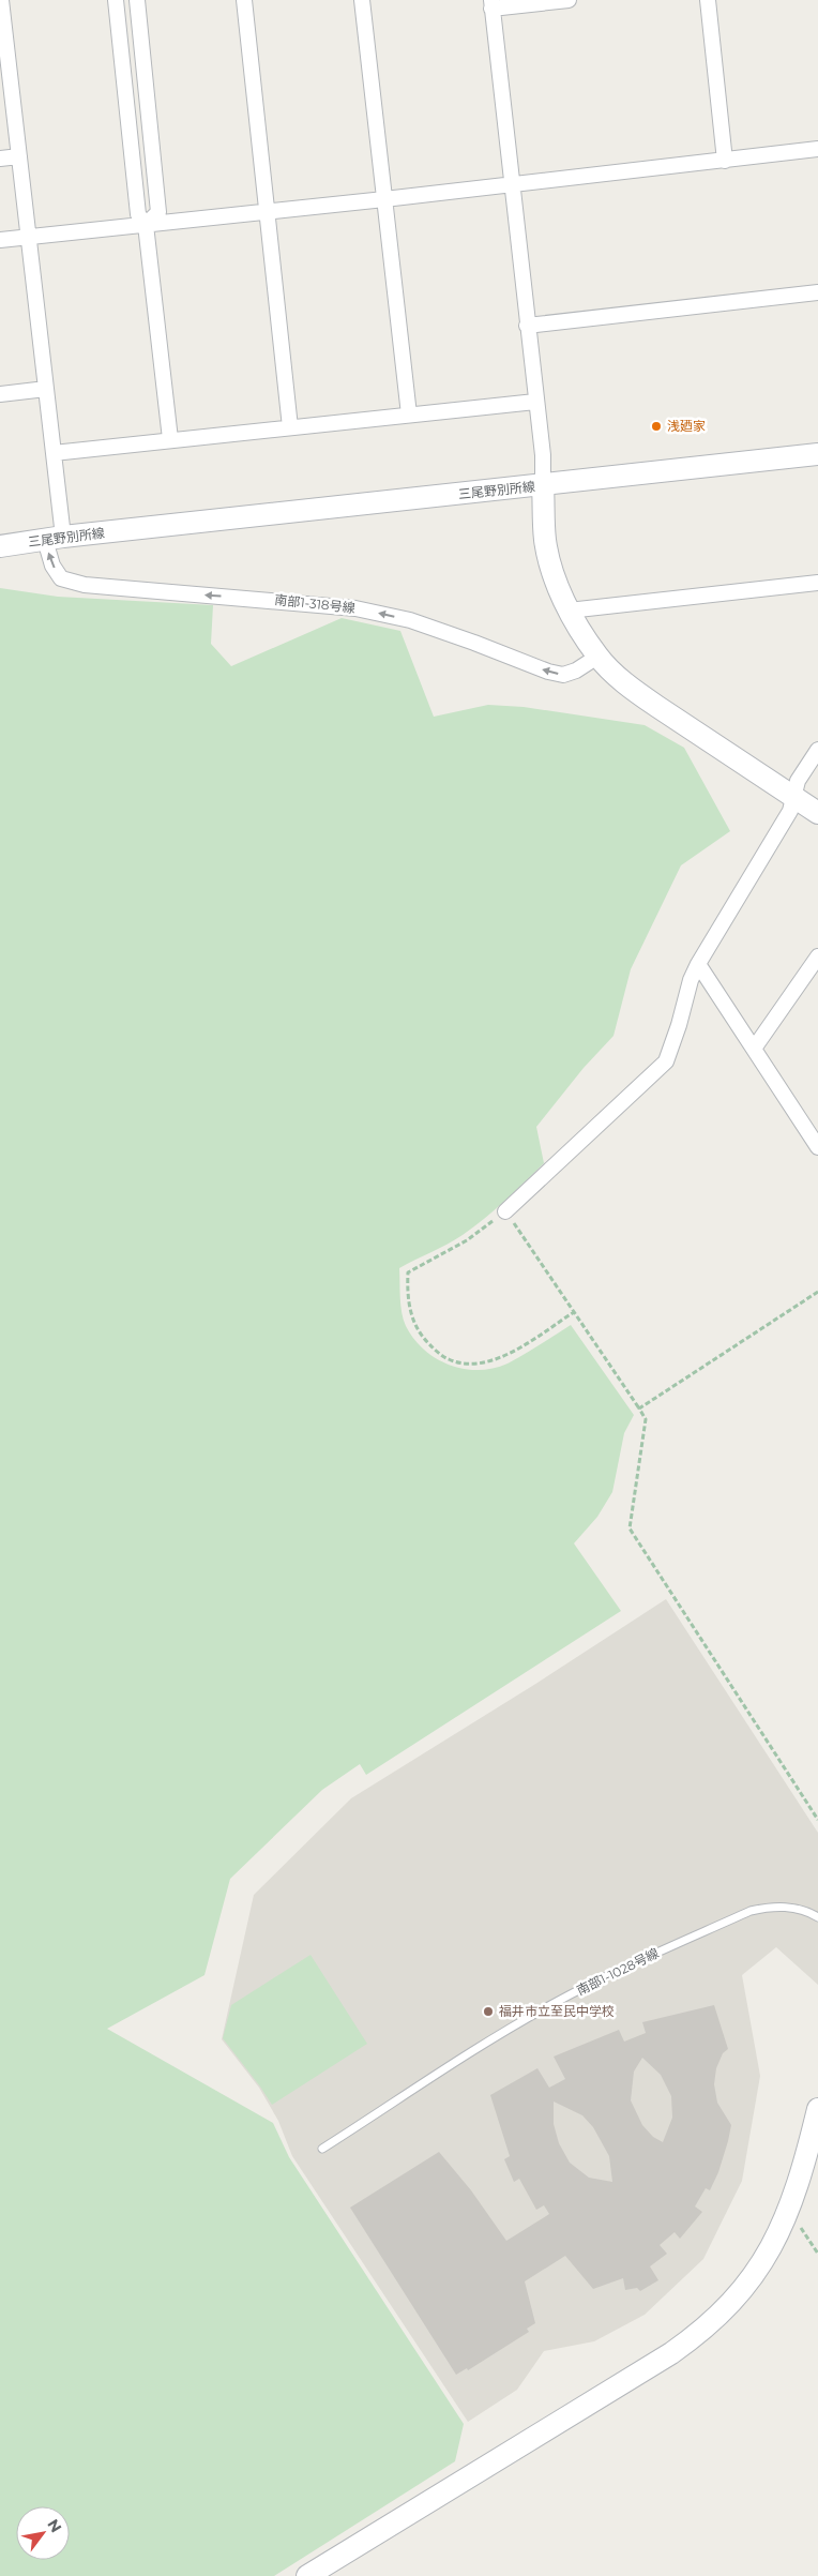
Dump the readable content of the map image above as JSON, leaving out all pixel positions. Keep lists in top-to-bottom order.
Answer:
{
  "streets": {
    "street": ["三尾野別所線", "南部1-318号線"],
    "lane": ["南部1-1028号線"]
  },
  "crossings": [
    ["三尾野別所線", "南部1-318号線"]
  ],
  "one_way": ["南部1-318号線"],
  "places": ["浅廼家", "福井市立至民中学校"],
  "north": "top right"
}
